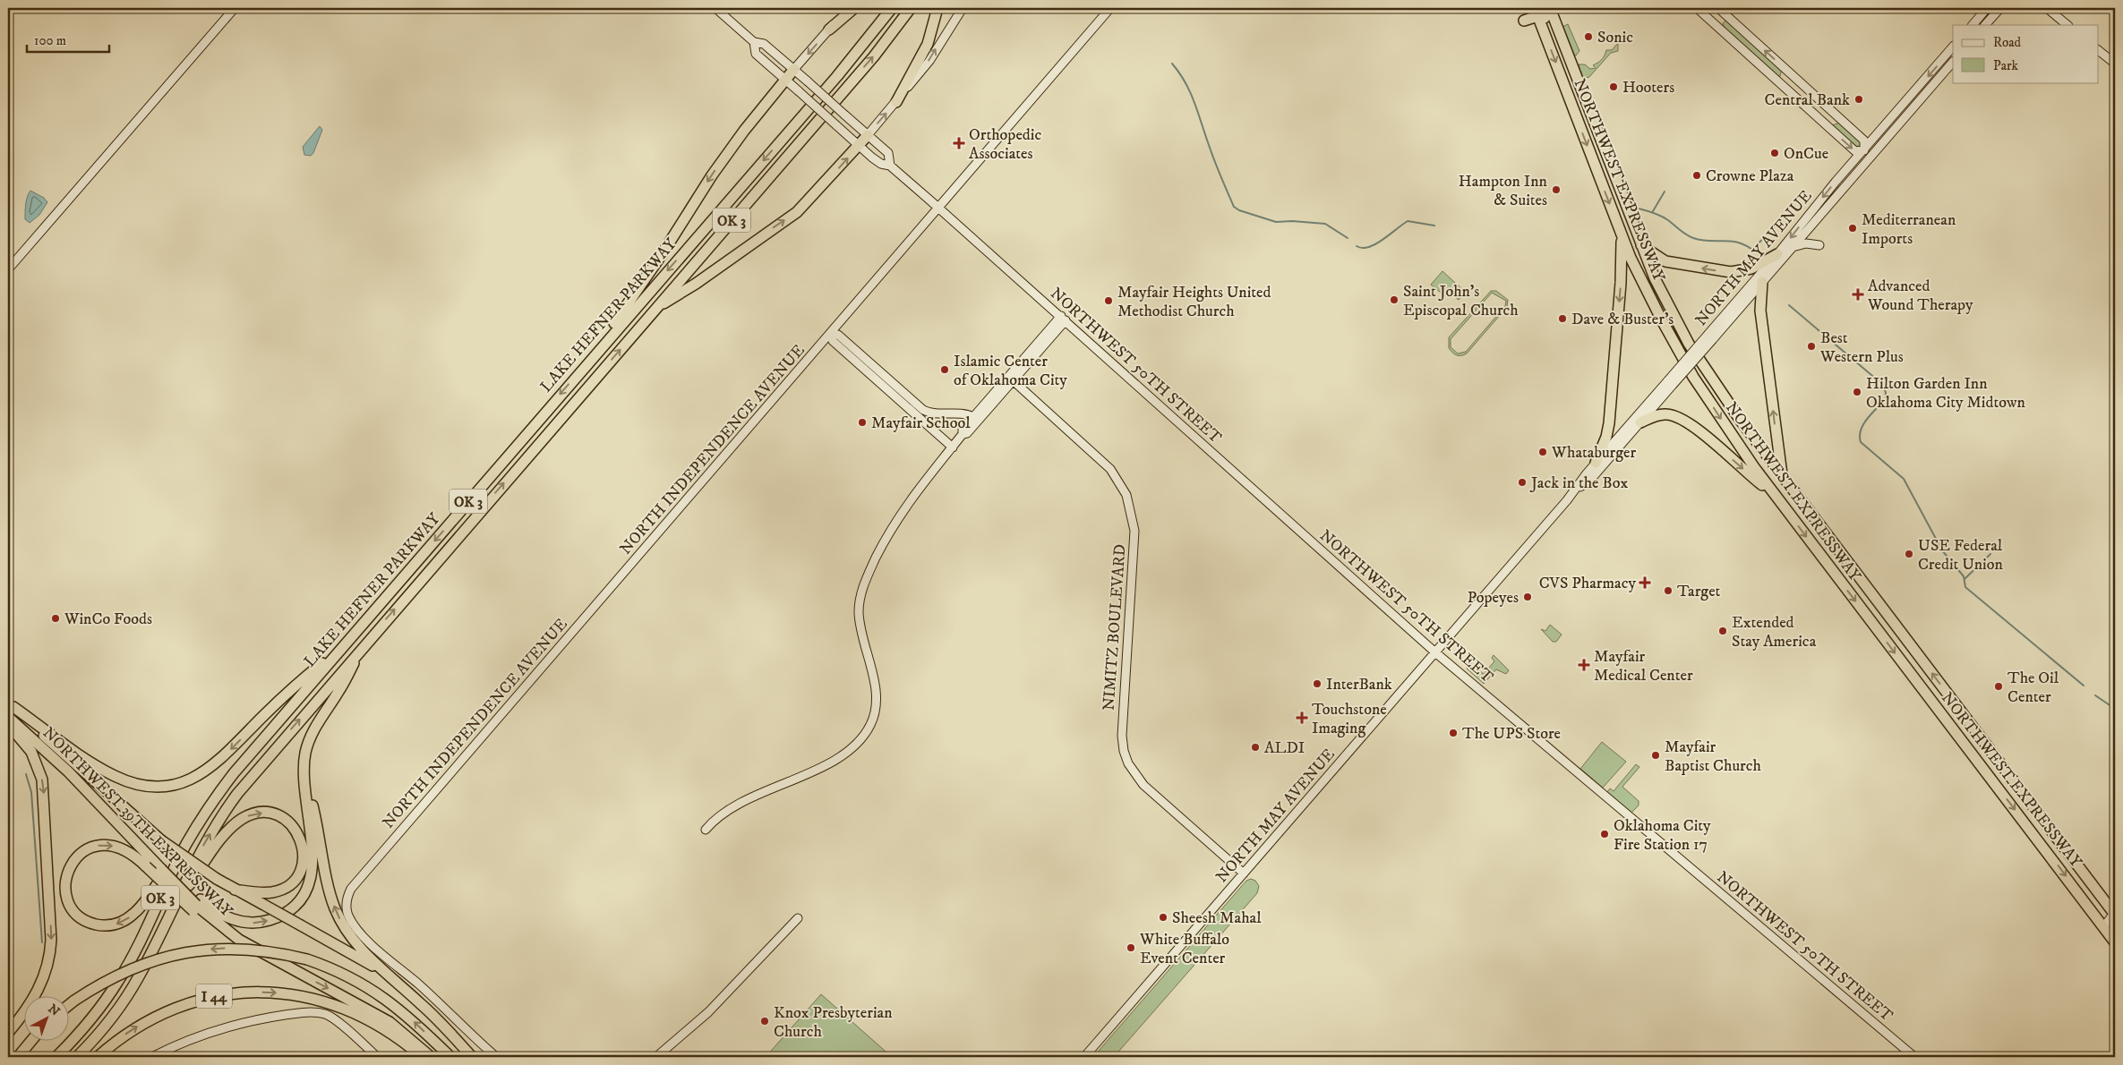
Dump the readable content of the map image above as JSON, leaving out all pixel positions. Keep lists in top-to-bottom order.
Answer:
{
  "streets": {
    "highway": [
      "NORTHWEST EXPRESSWAY",
      "OK 3",
      "LAKE HEFNER PARKWAY",
      "NORTHWEST 39TH EXPRESSWAY",
      "I 44"
    ],
    "street": [
      "NORTH MAY AVENUE",
      "NORTHWEST 50TH STREET",
      "NORTH INDEPENDENCE AVENUE",
      "NIMITZ BOULEVARD"
    ]
  },
  "crossings": [
    ["NORTH MAY AVENUE", "NORTHWEST 50TH STREET"],
    ["NORTH MAY AVENUE", "NIMITZ BOULEVARD"],
    ["NORTHWEST 50TH STREET", "NORTH INDEPENDENCE AVENUE"]
  ],
  "places": {
    "other": [
      "Sonic",
      "Hooters",
      "Central Bank",
      "OnCue",
      "Crowne Plaza",
      "Hampton Inn & Suites",
      "Mediterranean Imports",
      "Saint John's Episcopal Church",
      "Mayfair Heights United Methodist Church",
      "Dave & Buster's",
      "Best Western Plus",
      "Islamic Center of Oklahoma City",
      "Hilton Garden Inn Oklahoma City Midtown",
      "Mayfair School",
      "Whataburger",
      "Jack in the Box",
      "USE Federal Credit Union",
      "Target",
      "Popeyes",
      "WinCo Foods",
      "Extended Stay America",
      "InterBank",
      "The Oil Center",
      "The UPS Store",
      "ALDI",
      "Mayfair Baptist Church",
      "Oklahoma City Fire Station 17",
      "Sheesh Mahal",
      "White Buffalo Event Center",
      "Knox Presbyterian Church"
    ],
    "health": [
      "Orthopedic Associates",
      "Advanced Wound Therapy",
      "CVS Pharmacy",
      "Mayfair Medical Center",
      "Touchstone Imaging"
    ]
  },
  "legend": ["Road", "Park"],
  "scale_bar": "100 m",
  "north": "top right"
}
